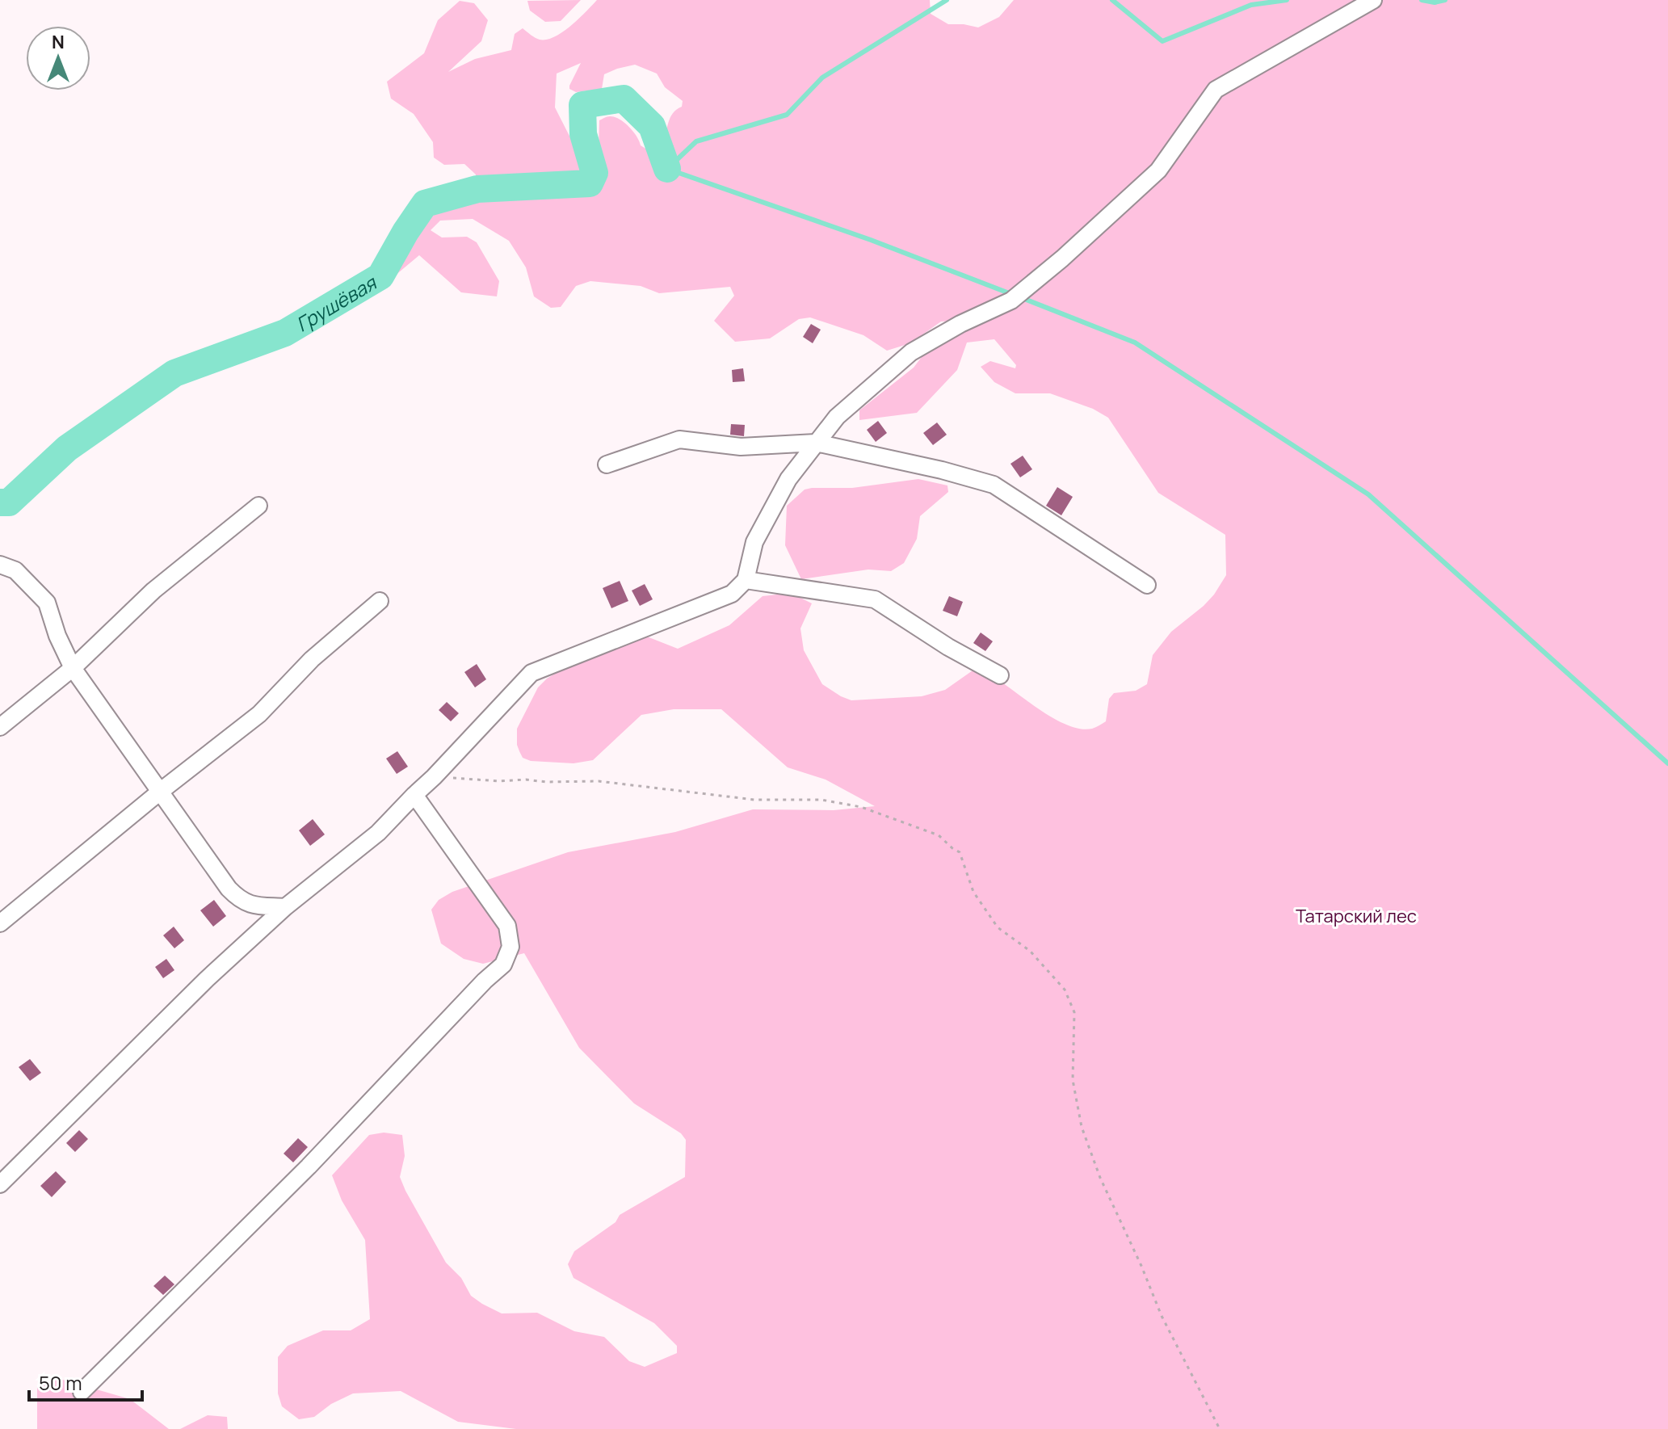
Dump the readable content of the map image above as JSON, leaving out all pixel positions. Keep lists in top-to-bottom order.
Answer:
{
  "water": ["Грушёвая"],
  "parks": ["Татарский лес"],
  "scale_bar": "50 m",
  "north": "top"
}
